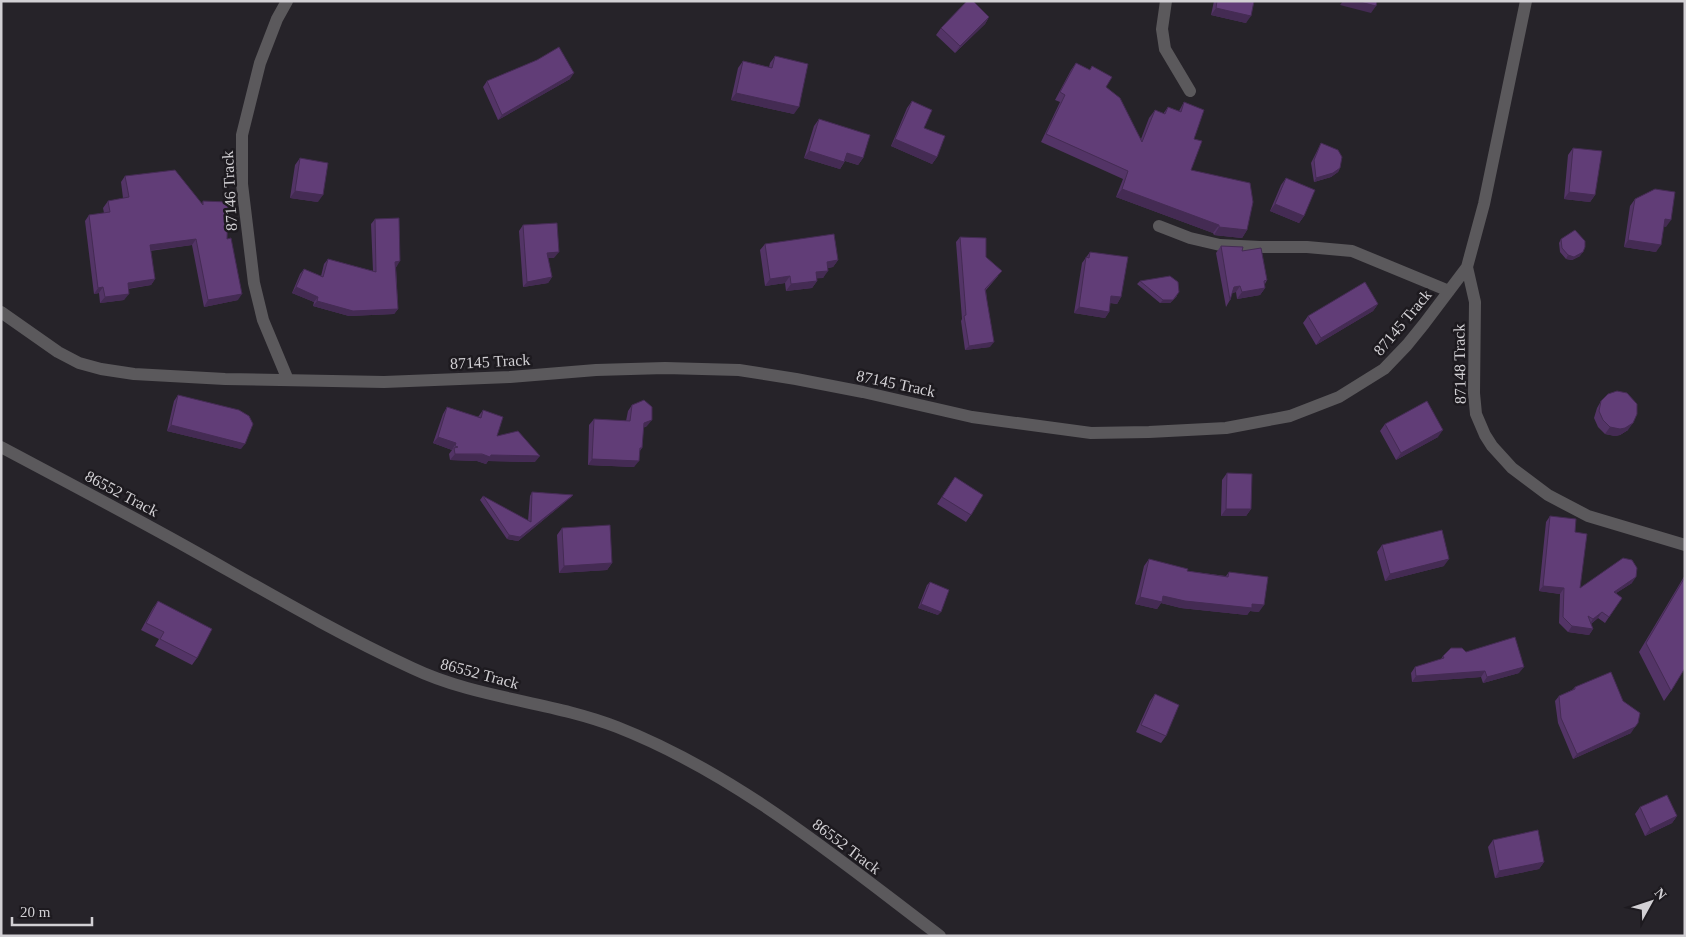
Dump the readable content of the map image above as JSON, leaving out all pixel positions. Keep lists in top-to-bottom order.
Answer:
{
  "streets": {
    "street": [
      "87146 Track",
      "87145 Track",
      "87148 Track",
      "86552 Track"
    ]
  },
  "crossings": [
    ["87146 Track", "87145 Track"],
    ["87145 Track", "87148 Track"]
  ],
  "scale_bar": "20 m",
  "north": "top right"
}
